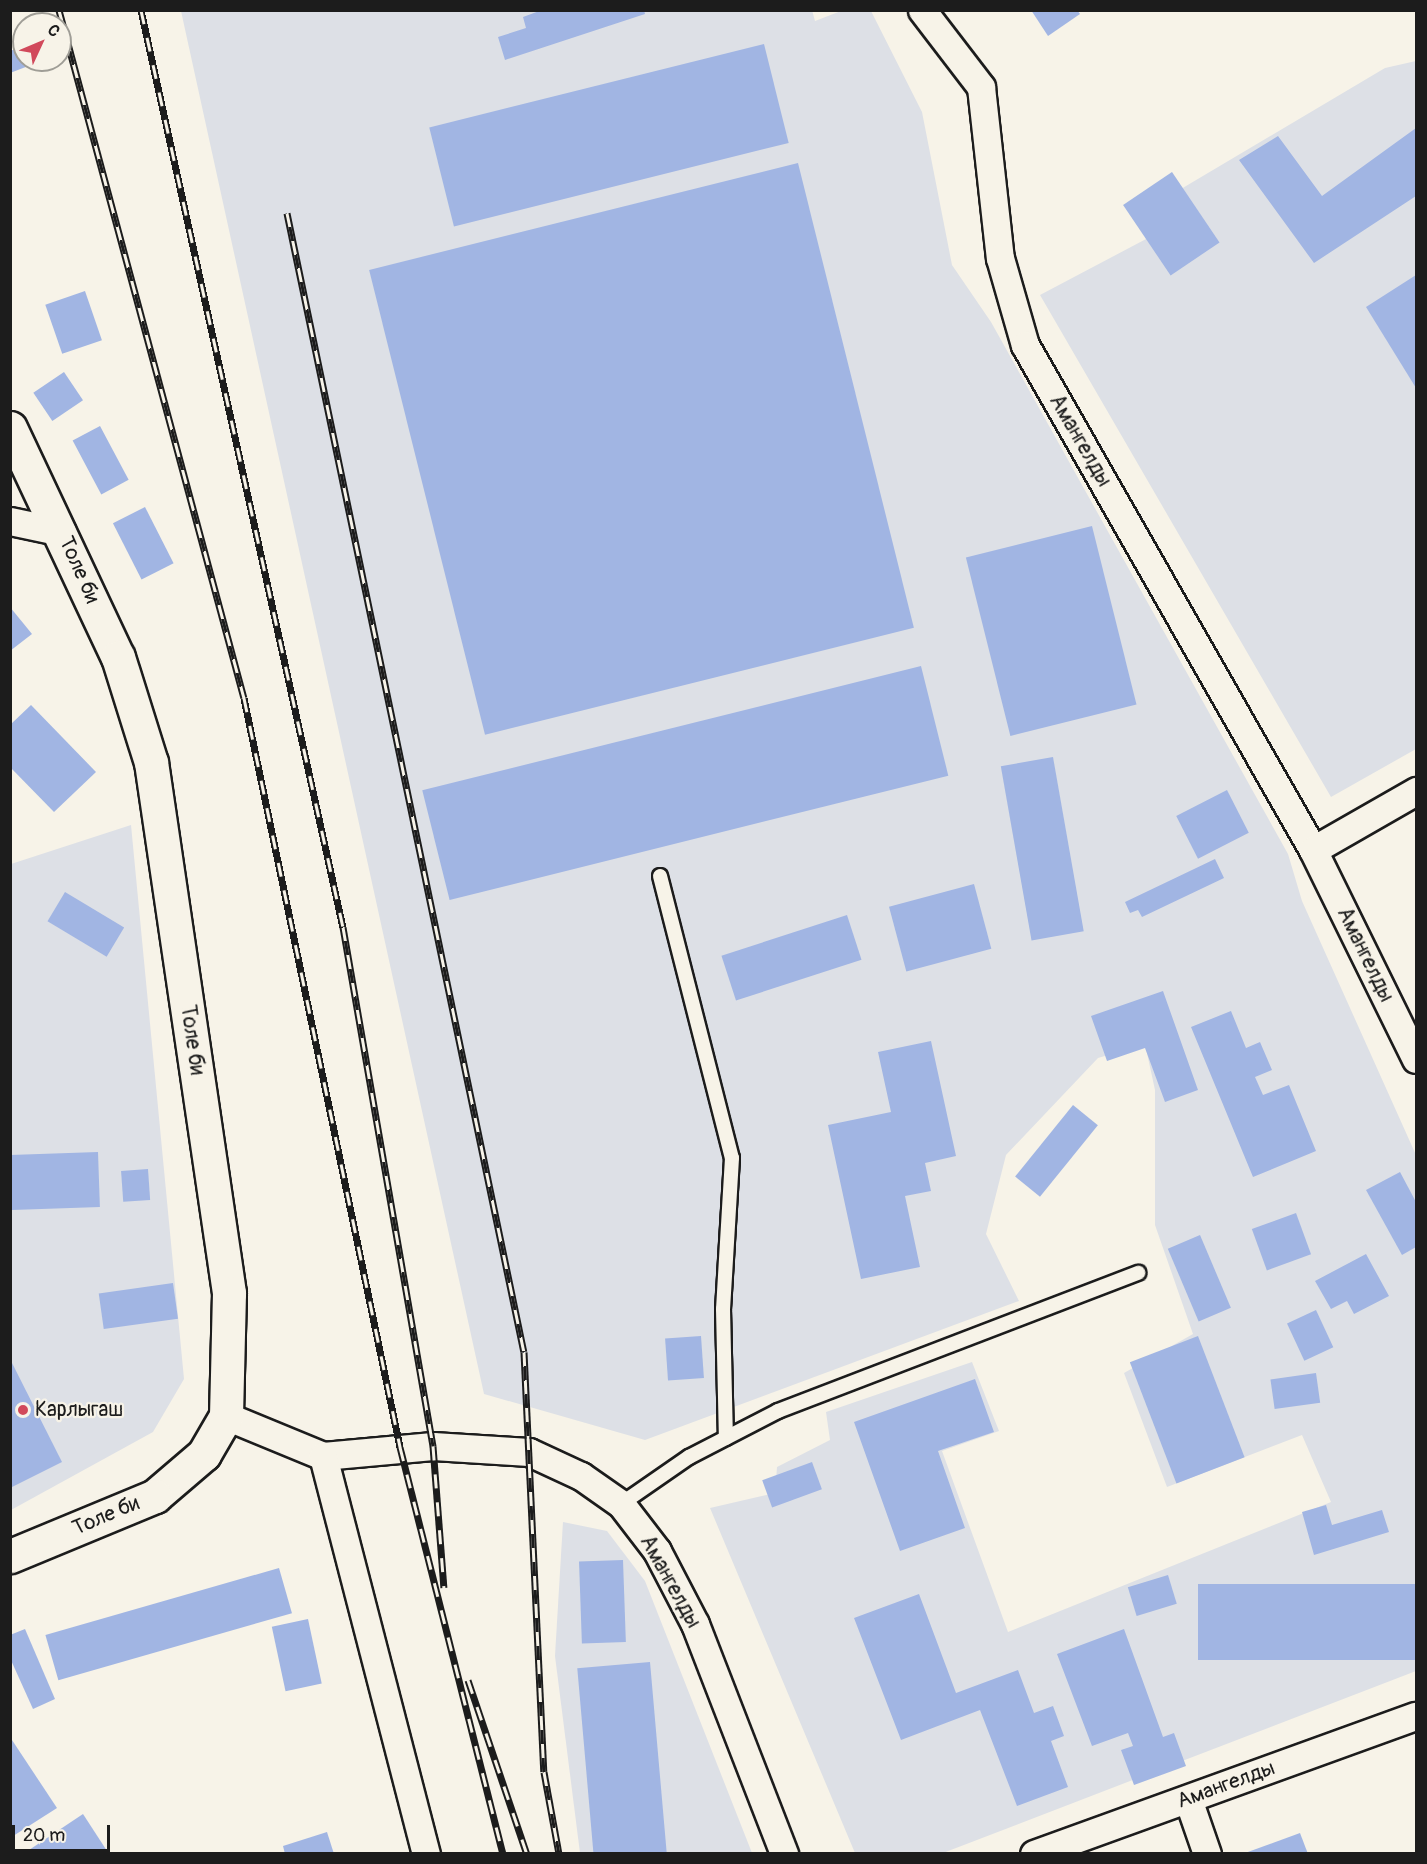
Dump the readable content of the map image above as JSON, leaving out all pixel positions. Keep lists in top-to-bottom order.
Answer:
{
  "streets": {
    "main road": ["Толе би"],
    "street": ["Амангелды"]
  },
  "crossings": [
    ["Амангелды", "Толе би"]
  ],
  "places": ["Карлыгаш"],
  "scale_bar": "20 m",
  "north": "top right"
}
